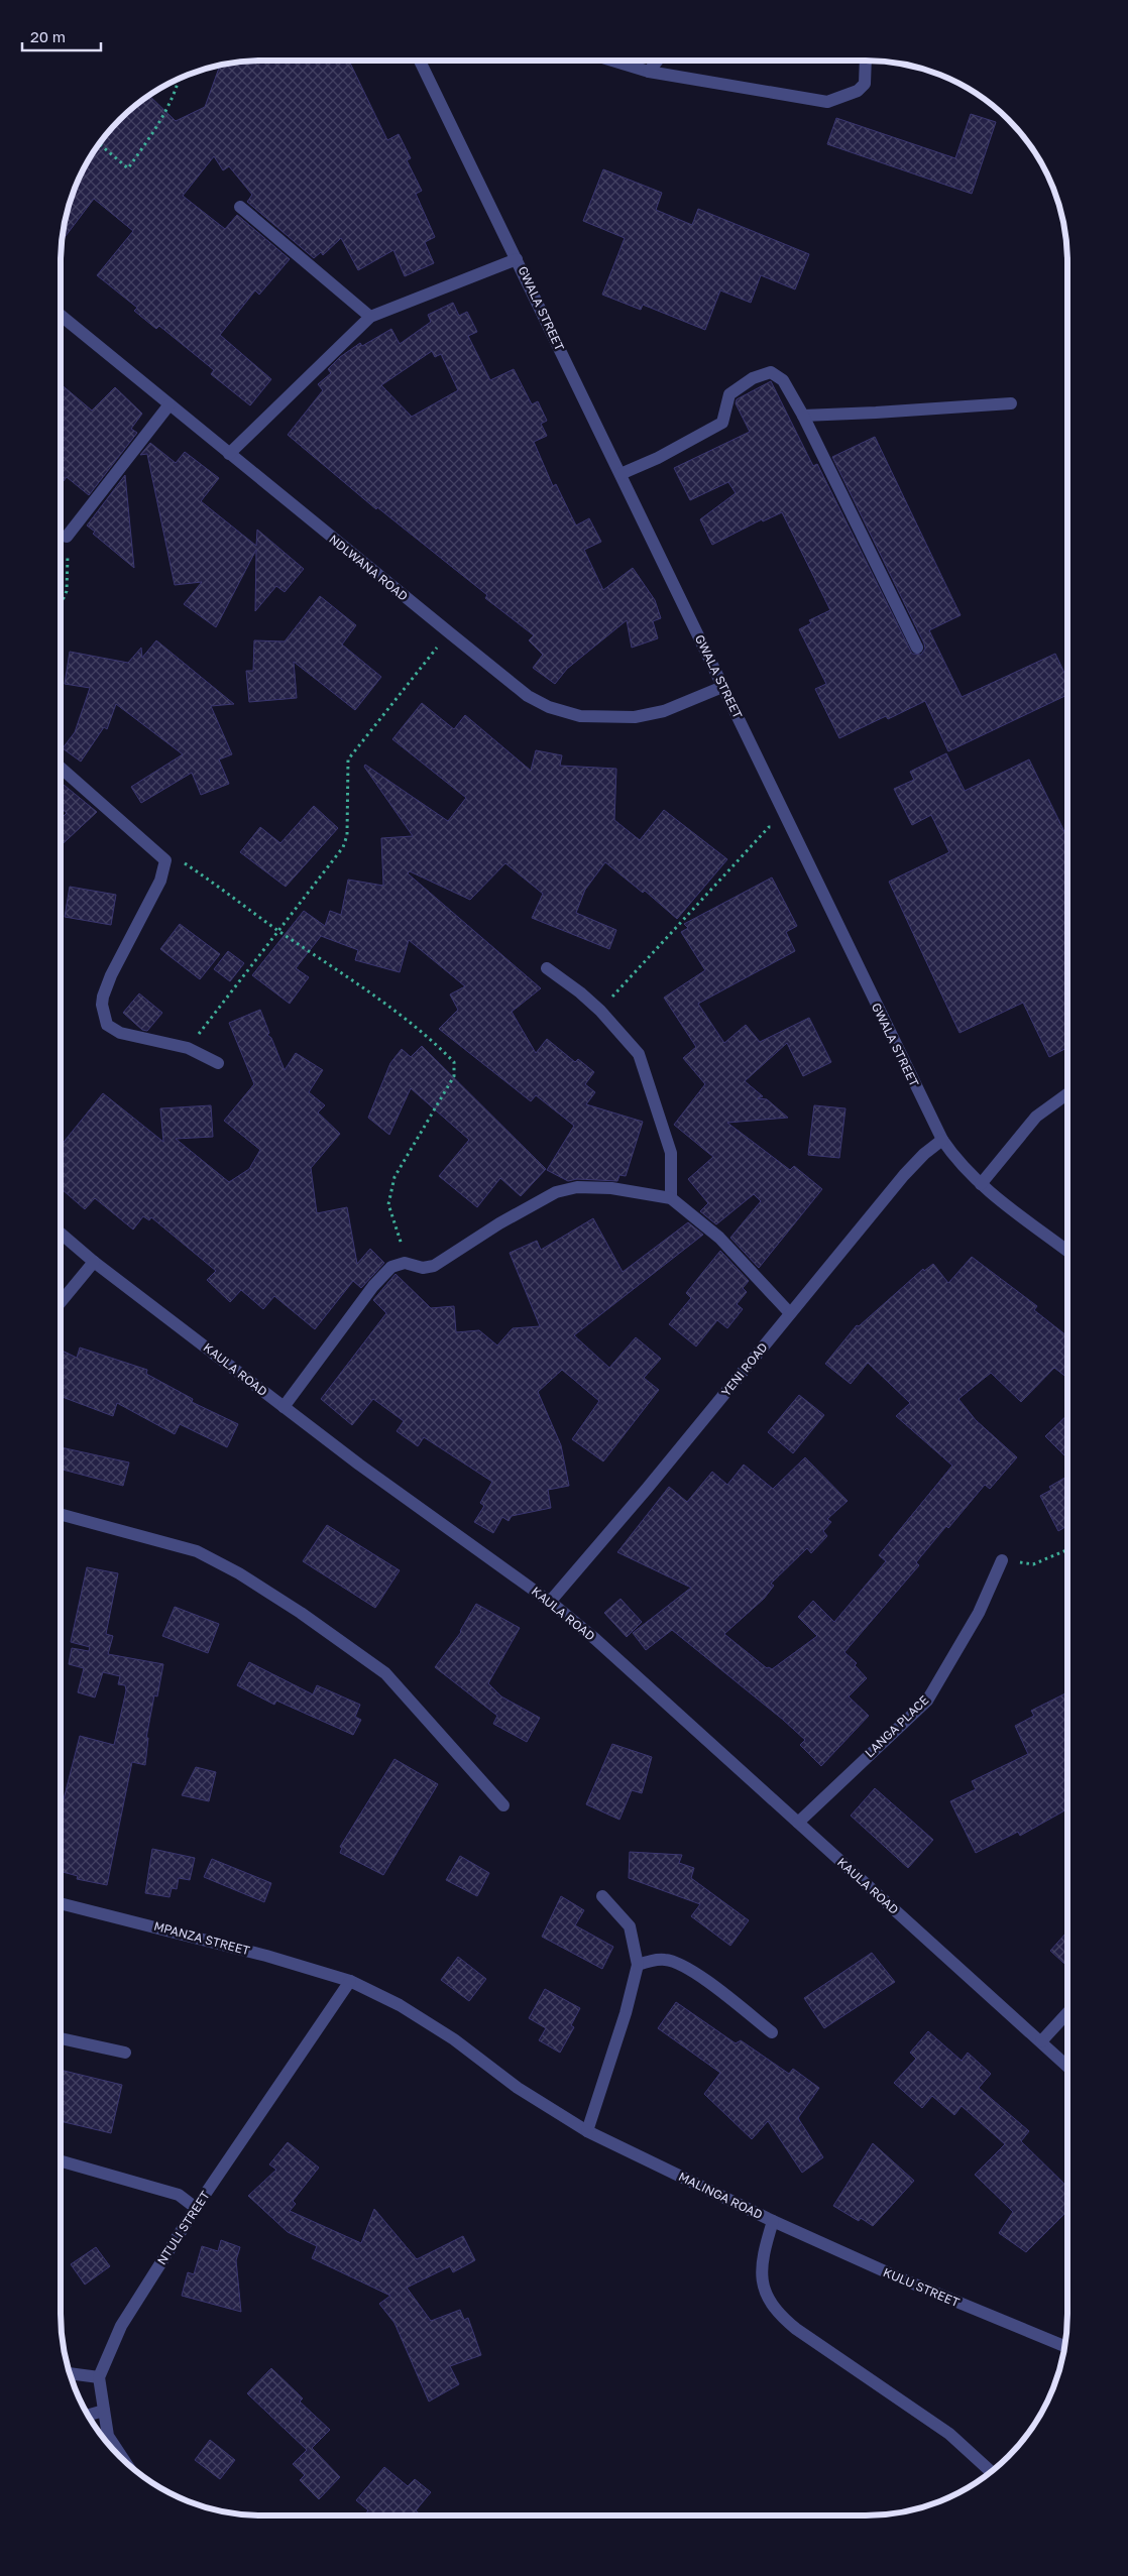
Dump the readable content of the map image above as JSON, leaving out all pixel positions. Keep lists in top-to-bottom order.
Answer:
{
  "streets": {
    "street": [
      "GWALA STREET",
      "NDLWANA ROAD",
      "KAULA ROAD",
      "YENI ROAD",
      "LANGA PLACE",
      "MPANZA STREET",
      "MALINGA ROAD",
      "NTULI STREET",
      "KULU STREET"
    ]
  },
  "crossings": [
    ["GWALA STREET", "NDLWANA ROAD"],
    ["GWALA STREET", "YENI ROAD"],
    ["KAULA ROAD", "YENI ROAD"],
    ["KAULA ROAD", "LANGA PLACE"],
    ["MPANZA STREET", "MALINGA ROAD"],
    ["MPANZA STREET", "NTULI STREET"],
    ["MALINGA ROAD", "NTULI STREET"],
    ["MALINGA ROAD", "KULU STREET"]
  ],
  "scale_bar": "20 m"
}
